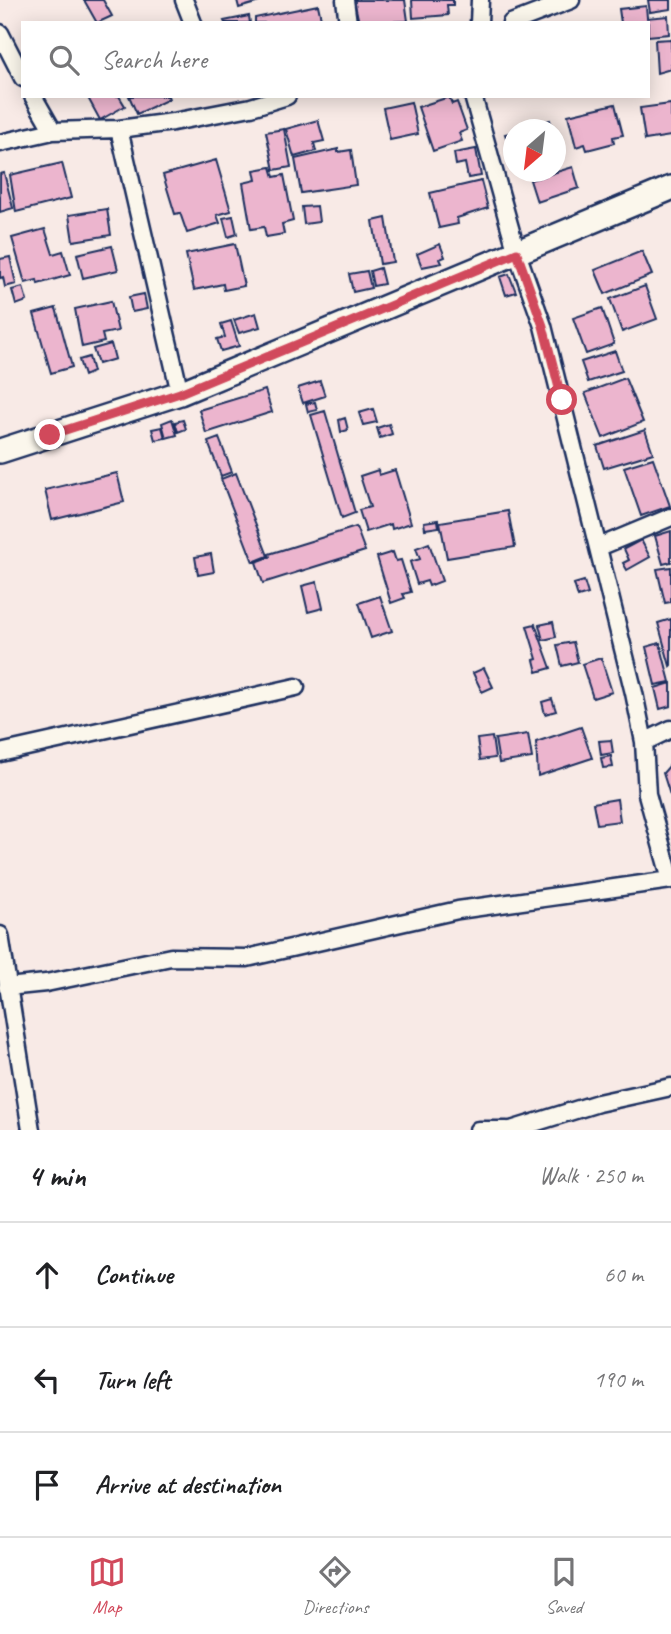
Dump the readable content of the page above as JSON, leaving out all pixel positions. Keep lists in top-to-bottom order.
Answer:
{
  "north": "bottom left",
  "page": {
    "search": "Search here",
    "heading": ["4 min", "Walk · 250 m"],
    "list": [
      ["Continue", "60 m"],
      ["Turn left", "190 m"],
      "Arrive at destination"
    ],
    "nav": ["Map", "Directions", "Saved"]
  }
}
